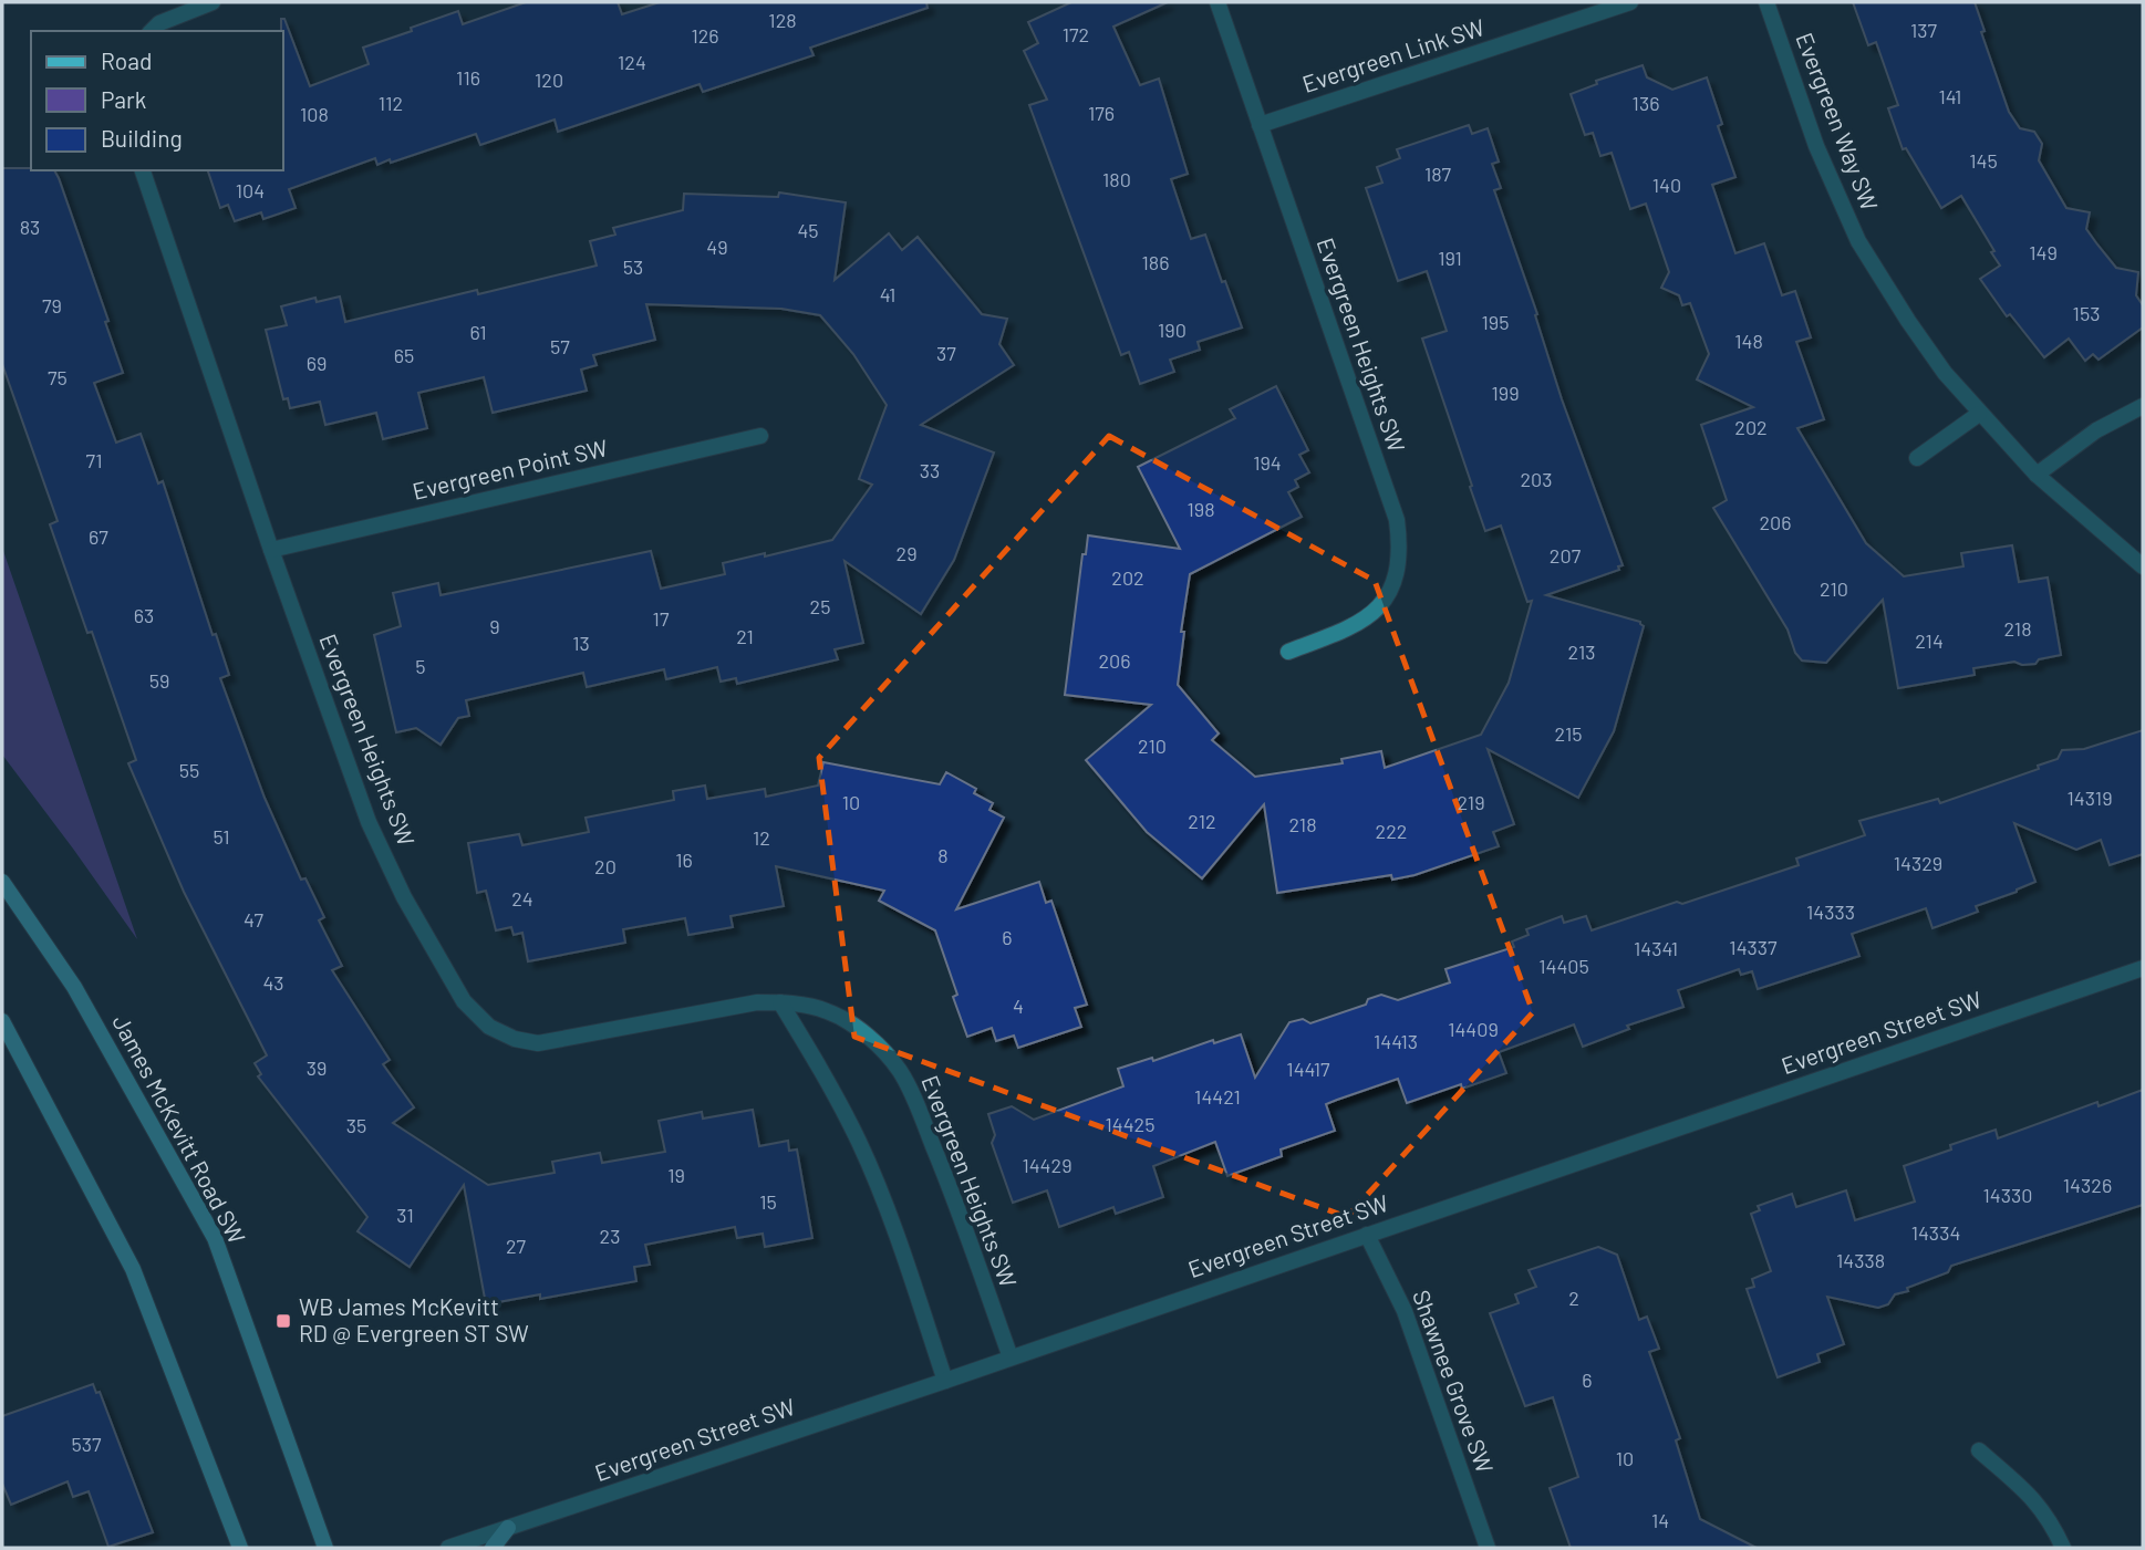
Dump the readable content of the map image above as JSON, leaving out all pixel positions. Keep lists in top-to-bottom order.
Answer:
{
  "streets": {
    "main road": ["James McKevitt Road SW"],
    "street": [
      "Evergreen Link SW",
      "Evergreen Way SW",
      "Evergreen Heights SW",
      "Evergreen Point SW",
      "Evergreen Street SW",
      "Shawnee Grove SW"
    ]
  },
  "crossings": [
    ["Evergreen Link SW", "Evergreen Heights SW"],
    ["Evergreen Heights SW", "Evergreen Point SW"],
    ["Evergreen Heights SW", "Evergreen Street SW"],
    ["Evergreen Street SW", "Shawnee Grove SW"]
  ],
  "places": {
    "transit": ["WB James McKevitt RD @ Evergreen ST SW"]
  },
  "house_numbers": [
    "128",
    "137",
    "172",
    "126",
    "124",
    "116",
    "120",
    "141",
    "112",
    "136",
    "176",
    "108",
    "145",
    "187",
    "180",
    "140",
    "104",
    "83",
    "45",
    "49",
    "149",
    "191",
    "186",
    "53",
    "41",
    "79",
    "153",
    "195",
    "190",
    "61",
    "148",
    "57",
    "37",
    "65",
    "69",
    "75",
    "199",
    "202",
    "71",
    "194",
    "33",
    "203",
    "198",
    "206",
    "67",
    "29",
    "207",
    "202",
    "210",
    "25",
    "63",
    "17",
    "9",
    "218",
    "21",
    "214",
    "13",
    "213",
    "206",
    "5",
    "59",
    "215",
    "210",
    "55",
    "14319",
    "10",
    "219",
    "212",
    "218",
    "222",
    "51",
    "12",
    "8",
    "16",
    "14329",
    "20",
    "24",
    "14333",
    "47",
    "6",
    "14337",
    "14341",
    "14405",
    "43",
    "4",
    "14409",
    "14413",
    "39",
    "14417",
    "14421",
    "14425",
    "35",
    "14429",
    "19",
    "14326",
    "14330",
    "15",
    "31",
    "14334",
    "23",
    "27",
    "14338",
    "2",
    "6",
    "537",
    "10",
    "14"
  ],
  "legend": ["Road", "Park", "Building"]
}
